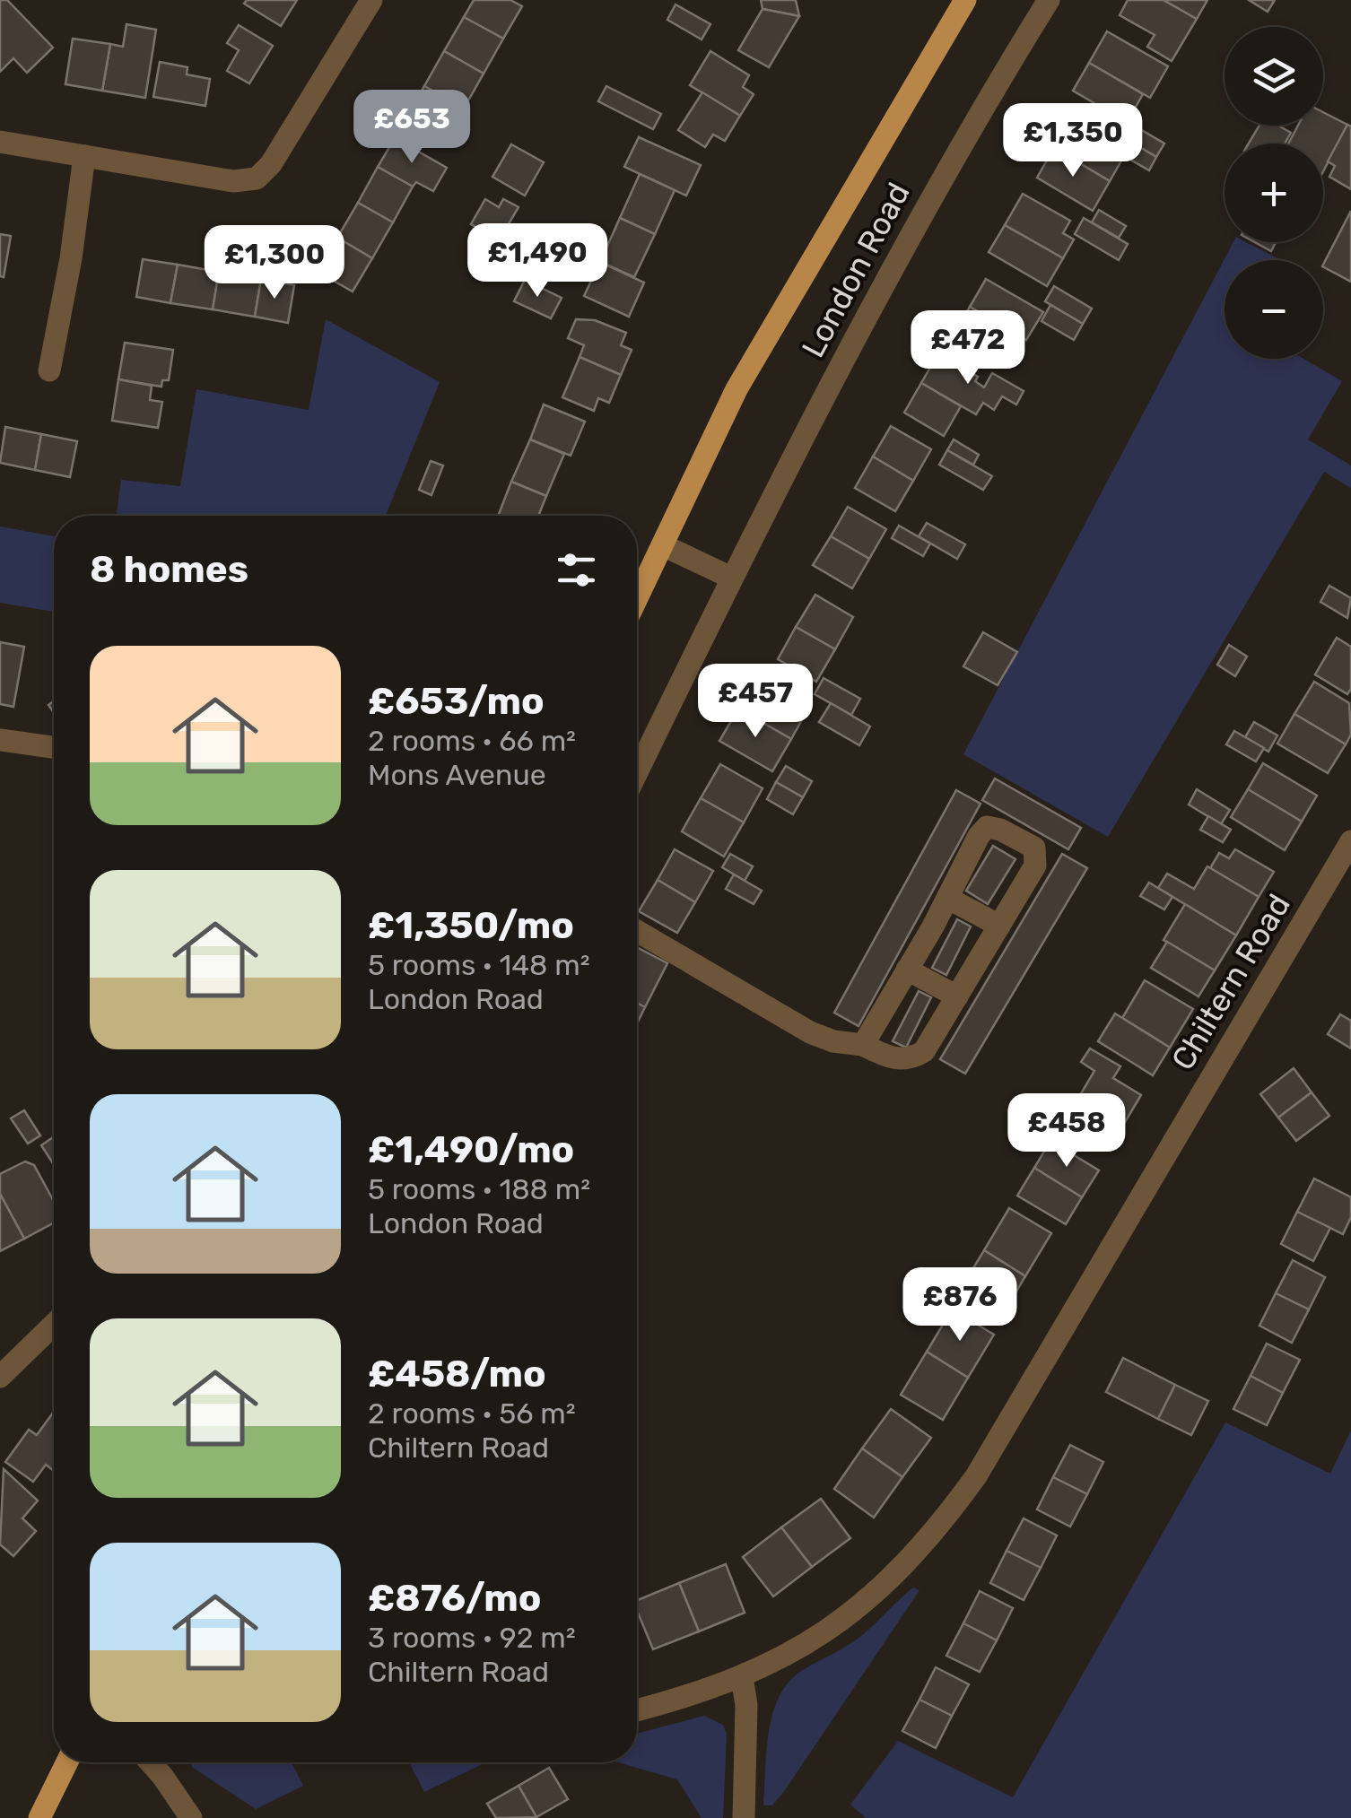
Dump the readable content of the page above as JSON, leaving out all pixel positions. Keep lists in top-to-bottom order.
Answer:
{
  "streets": {
    "main road": ["London Road"],
    "street": ["Chiltern Road"]
  },
  "page": {
    "map_buttons": ["+", "−"],
    "price": [
      "£653",
      "£1,350",
      "£1,490",
      "£1,300",
      "£472",
      "£457",
      "£458",
      "£876"
    ],
    "heading": "8 homes",
    "list": [
      {
        "name": "£653/mo",
        "note": "2 rooms · 66 m² · Mons Avenue"
      },
      {
        "name": "£1,350/mo",
        "note": "5 rooms · 148 m² · London Road"
      },
      {
        "name": "£1,490/mo",
        "note": "5 rooms · 188 m² · London Road"
      },
      {
        "name": "£458/mo",
        "note": "2 rooms · 56 m² · Chiltern Road"
      },
      {
        "name": "£876/mo",
        "note": "3 rooms · 92 m² · Chiltern Road"
      }
    ]
  }
}
